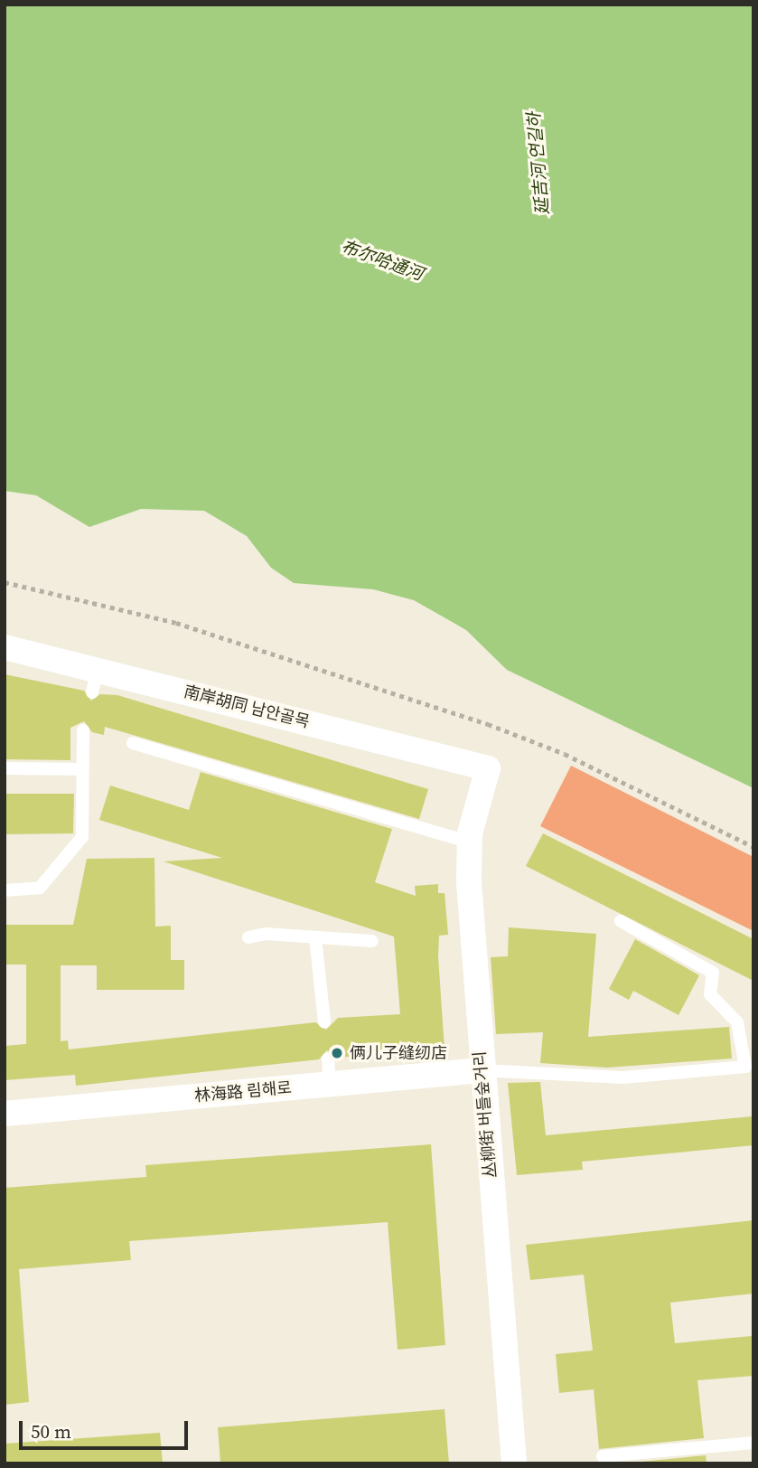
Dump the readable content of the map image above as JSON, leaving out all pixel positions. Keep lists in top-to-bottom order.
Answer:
{
  "streets": {
    "street": ["南岸胡同 남안골목", "林海路 림해로", "丛柳街 버들숲거리"]
  },
  "crossings": [
    ["南岸胡同 남안골목", "丛柳街 버들숲거리"],
    ["林海路 림해로", "丛柳街 버들숲거리"]
  ],
  "water": ["延吉河 연길하", "布尔哈通河"],
  "places": ["俩儿子缝纫店"],
  "scale_bar": "50 m"
}
